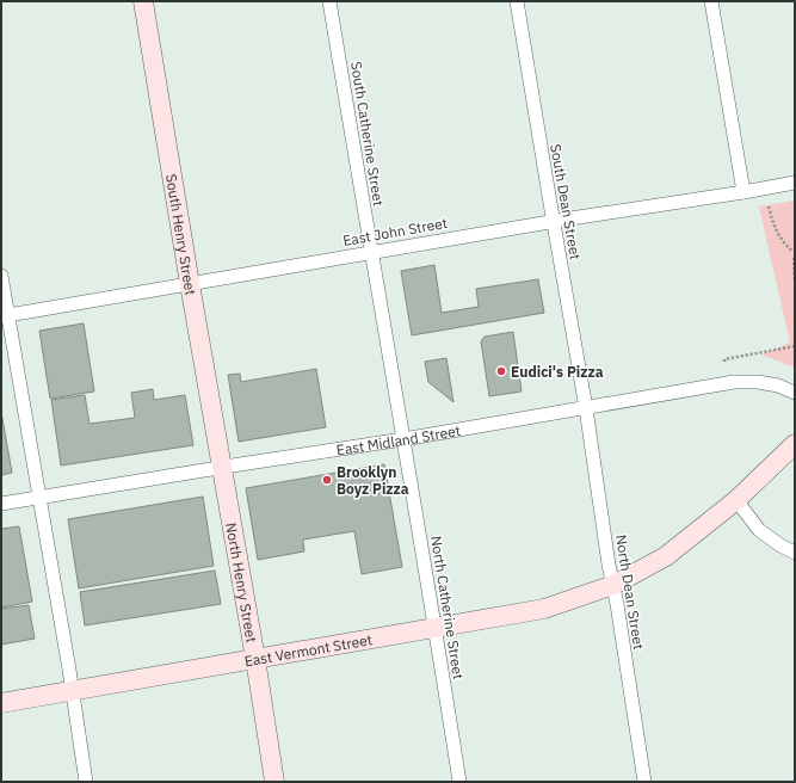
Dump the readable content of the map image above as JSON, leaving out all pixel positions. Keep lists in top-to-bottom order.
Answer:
{
  "streets": {
    "main road": ["South Henry Street", "North Henry Street", "East Vermont Street"],
    "street": [
      "South Catherine Street",
      "South Dean Street",
      "East John Street",
      "East Midland Street",
      "North Dean Street",
      "North Catherine Street"
    ]
  },
  "crossings": [
    ["South Catherine Street", "East John Street"],
    ["South Catherine Street", "East Midland Street"],
    ["South Catherine Street", "North Catherine Street"],
    ["South Dean Street", "East John Street"],
    ["South Dean Street", "East Midland Street"],
    ["South Dean Street", "North Dean Street"],
    ["East John Street", "South Henry Street"],
    ["South Henry Street", "East Midland Street"],
    ["South Henry Street", "North Henry Street"],
    ["East Midland Street", "North Henry Street"],
    ["East Midland Street", "North Dean Street"],
    ["East Midland Street", "North Catherine Street"],
    ["North Henry Street", "East Vermont Street"],
    ["North Dean Street", "East Vermont Street"],
    ["North Catherine Street", "East Vermont Street"]
  ],
  "places": ["Eudici's Pizza", "Brooklyn Boyz Pizza"]
}
